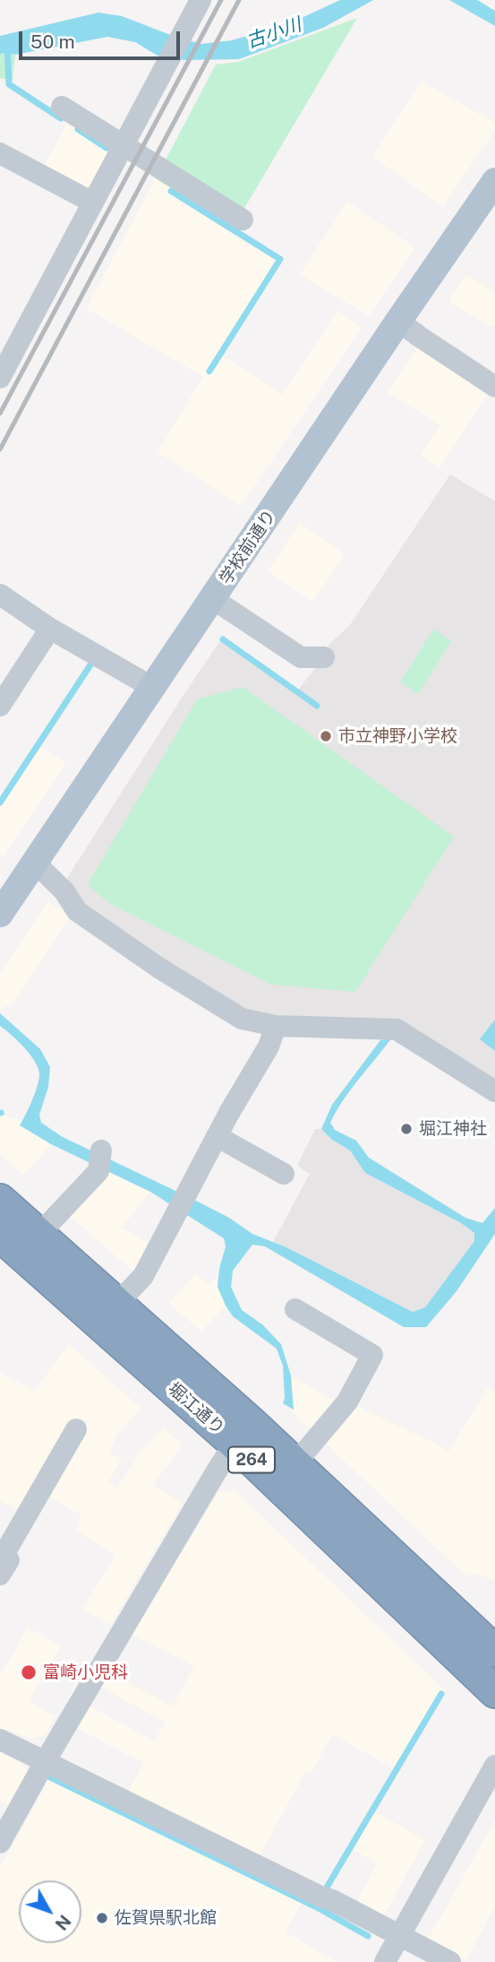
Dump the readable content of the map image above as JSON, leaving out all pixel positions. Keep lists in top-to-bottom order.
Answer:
{
  "streets": {
    "highway": ["堀江通り", "264"],
    "main road": ["学校前通り"]
  },
  "water": ["古小川"],
  "places": [
    "市立神野小学校",
    "堀江神社",
    "富崎小児科",
    "佐賀県駅北館"
  ],
  "scale_bar": "50 m",
  "north": "bottom right"
}
